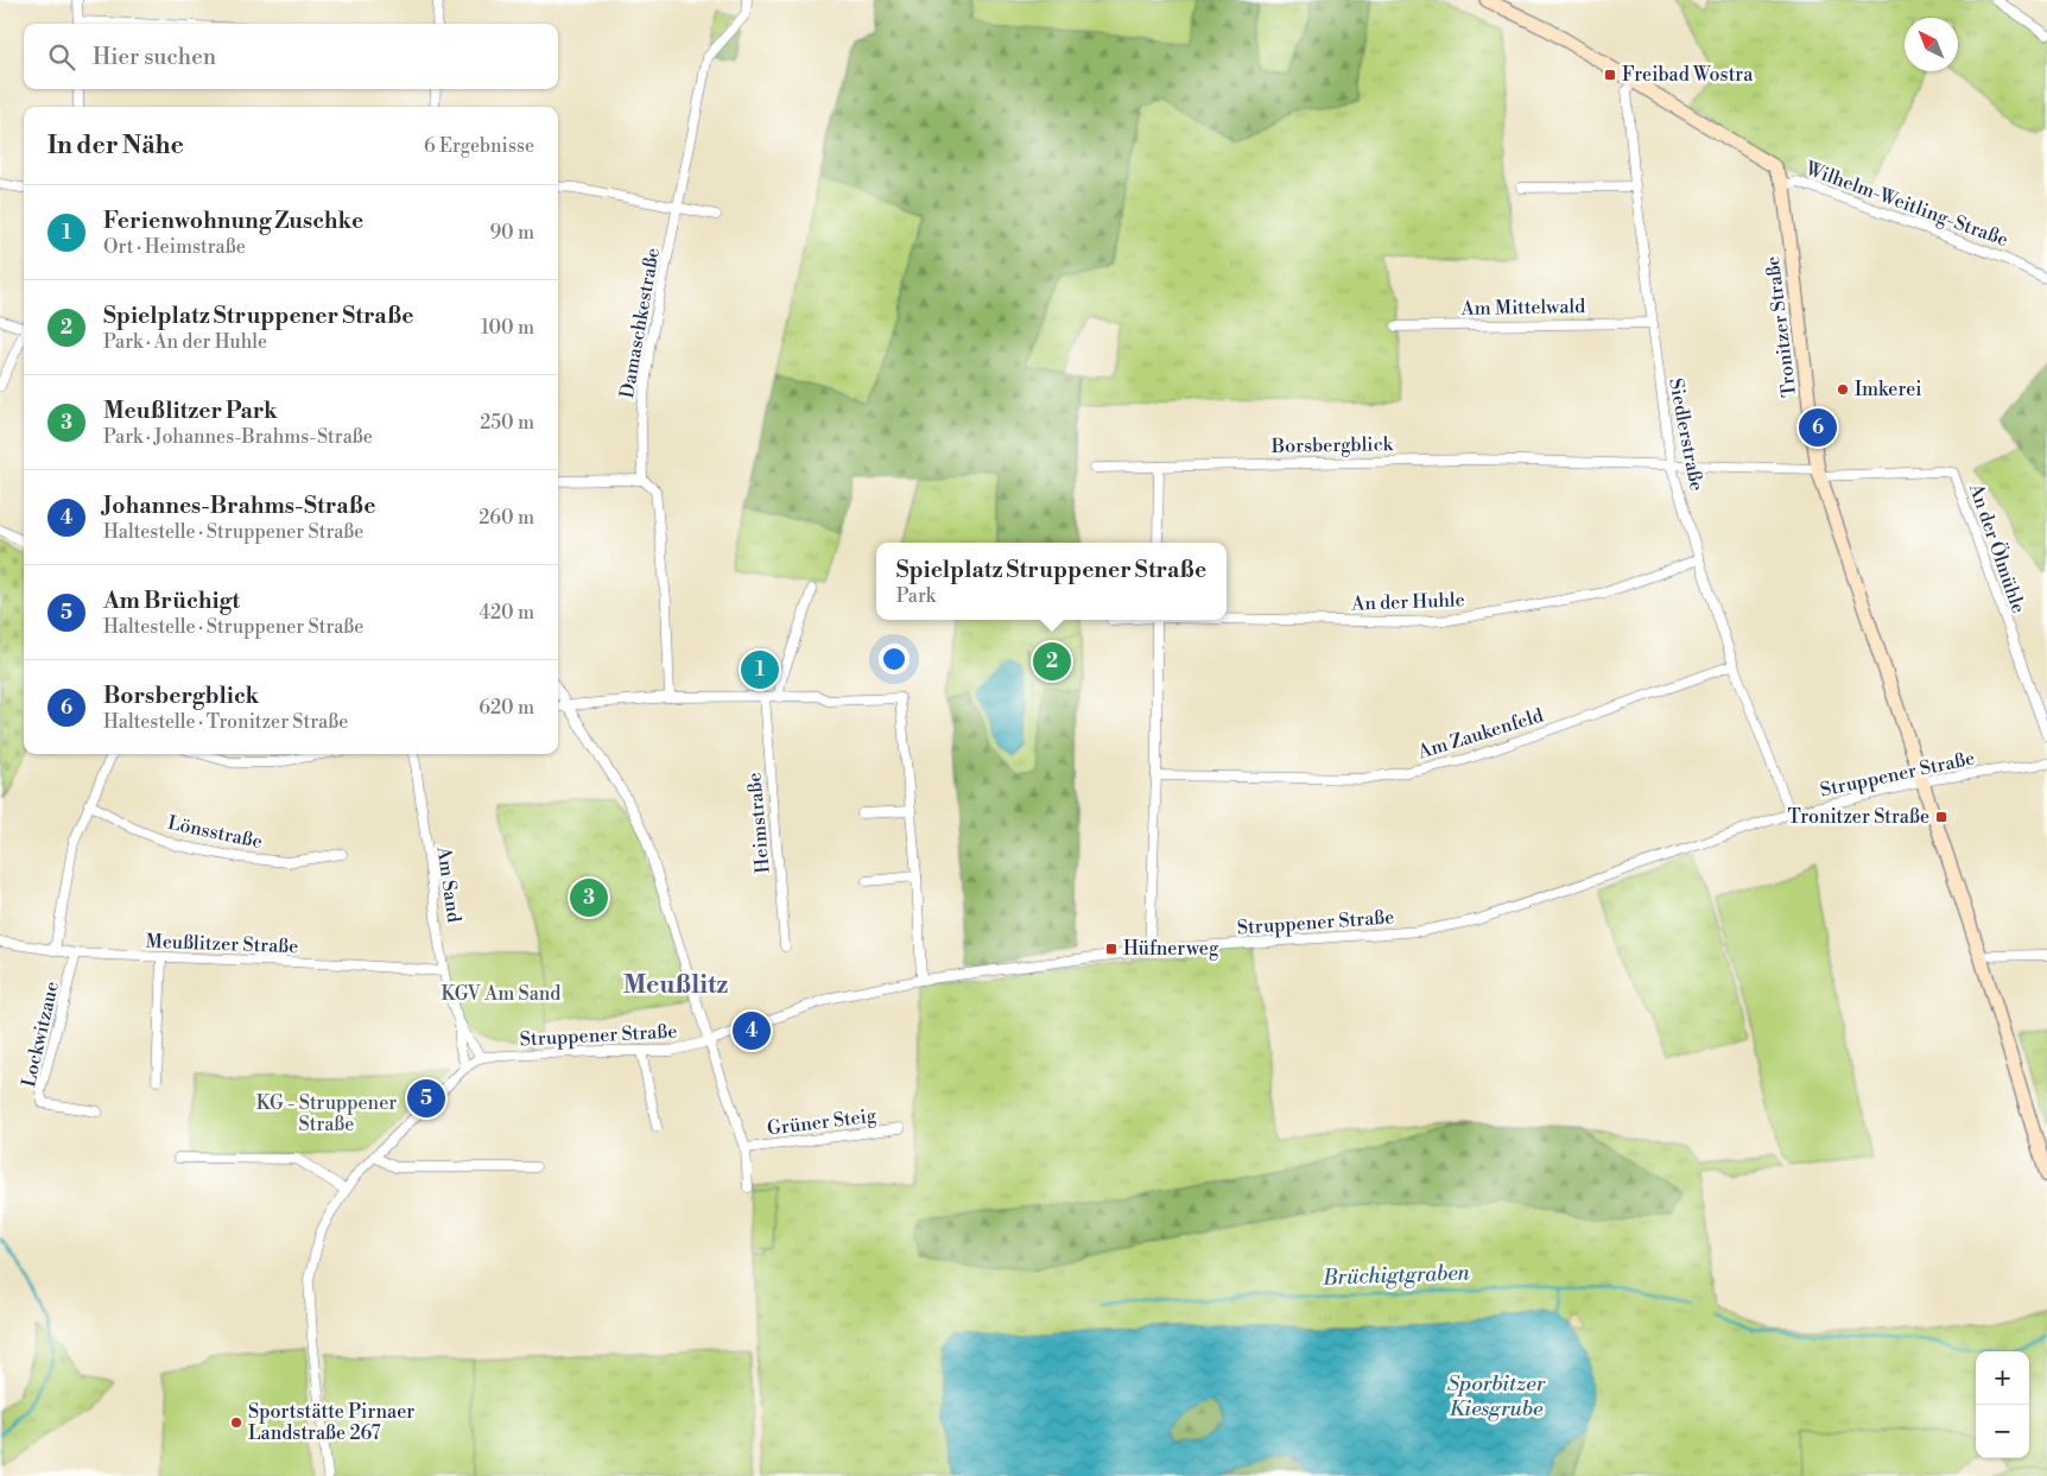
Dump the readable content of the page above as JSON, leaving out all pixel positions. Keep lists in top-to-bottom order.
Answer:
{
  "streets": {
    "street": [
      "Wilhelm-Weitling-Straße",
      "Am Mittelwald",
      "Damaschkestraße",
      "Tronitzer Straße",
      "Siedlerstraße",
      "Borsbergblick",
      "An der Ölmühle",
      "An der Huhle",
      "Am Zaukenfeld",
      "Struppener Straße",
      "Heimstraße",
      "Lönsstraße",
      "Am Sand",
      "Meußlitzer Straße",
      "Lockwitzaue",
      "Grüner Steig"
    ]
  },
  "crossings": [
    ["Wilhelm-Weitling-Straße", "Tronitzer Straße"],
    ["Wilhelm-Weitling-Straße", "Siedlerstraße"],
    ["Am Mittelwald", "Siedlerstraße"],
    ["Tronitzer Straße", "Borsbergblick"],
    ["Tronitzer Straße", "Struppener Straße"],
    ["Siedlerstraße", "Borsbergblick"],
    ["Siedlerstraße", "An der Huhle"],
    ["Siedlerstraße", "Am Zaukenfeld"],
    ["Siedlerstraße", "Struppener Straße"],
    ["Borsbergblick", "An der Ölmühle"],
    ["Struppener Straße", "Am Sand"],
    ["Am Sand", "Meußlitzer Straße"],
    ["Meußlitzer Straße", "Lockwitzaue"]
  ],
  "districts": ["Meußlitz"],
  "water": ["Brüchigtgraben", "Sporbitzer Kiesgrube"],
  "parks": ["KGV Am Sand", "KG - Struppener Straße"],
  "places": {
    "transit": ["Freibad Wostra", "Tronitzer Straße", "Hüfnerweg"],
    "other": ["Imkerei", "Sportstätte Pirnaer Landstraße 267"]
  },
  "north": "top left",
  "page": {
    "search": "Hier suchen",
    "heading": ["In der Nähe", "6 Ergebnisse"],
    "list": [
      {
        "mark": "1",
        "name": "Ferienwohnung Zuschke",
        "note": "Ort · Heimstraße",
        "value": "90 m"
      },
      {
        "mark": "2",
        "name": "Spielplatz Struppener Straße",
        "note": "Park · An der Huhle",
        "value": "100 m"
      },
      {
        "mark": "3",
        "name": "Meußlitzer Park",
        "note": "Park · Johannes-Brahms-Straße",
        "value": "250 m"
      },
      {
        "mark": "4",
        "name": "Johannes-Brahms-Straße",
        "note": "Haltestelle · Struppener Straße",
        "value": "260 m"
      },
      {
        "mark": "5",
        "name": "Am Brüchigt",
        "note": "Haltestelle · Struppener Straße",
        "value": "420 m"
      },
      {
        "mark": "6",
        "name": "Borsbergblick",
        "note": "Haltestelle · Tronitzer Straße",
        "value": "620 m"
      }
    ],
    "pins": [
      "6",
      "2",
      "1",
      "3",
      "4",
      "5"
    ],
    "popup": ["Spielplatz Struppener Straße", "Park"],
    "map_buttons": ["+", "−"]
  }
}
